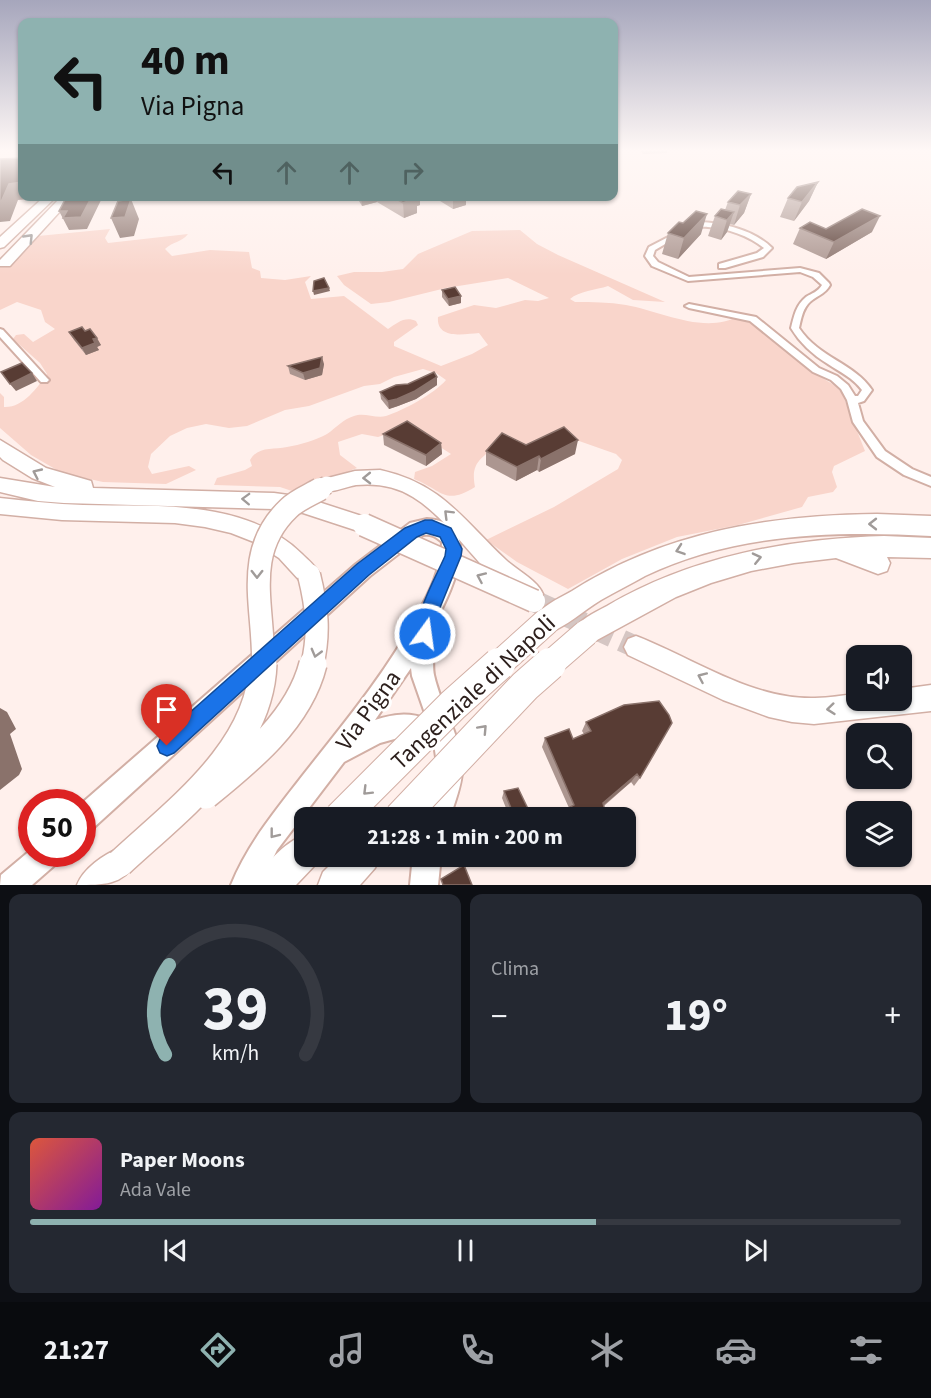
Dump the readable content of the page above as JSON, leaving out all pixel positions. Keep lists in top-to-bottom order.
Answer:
{
  "streets": {
    "highway": ["Tangenziale di Napoli"],
    "main road": ["Via Pigna"]
  },
  "page": {
    "turn": ["40 m", "Via Pigna"],
    "limit": "50",
    "trip": "21:28 · 1 min · 200 m",
    "tile": "Clima",
    "heat": ["−", "19°", "+"],
    "song": ["Paper Moons", "Ada Vale"],
    "tabs": "21:27",
    "gauge": ["39", "km/h"]
  }
}
